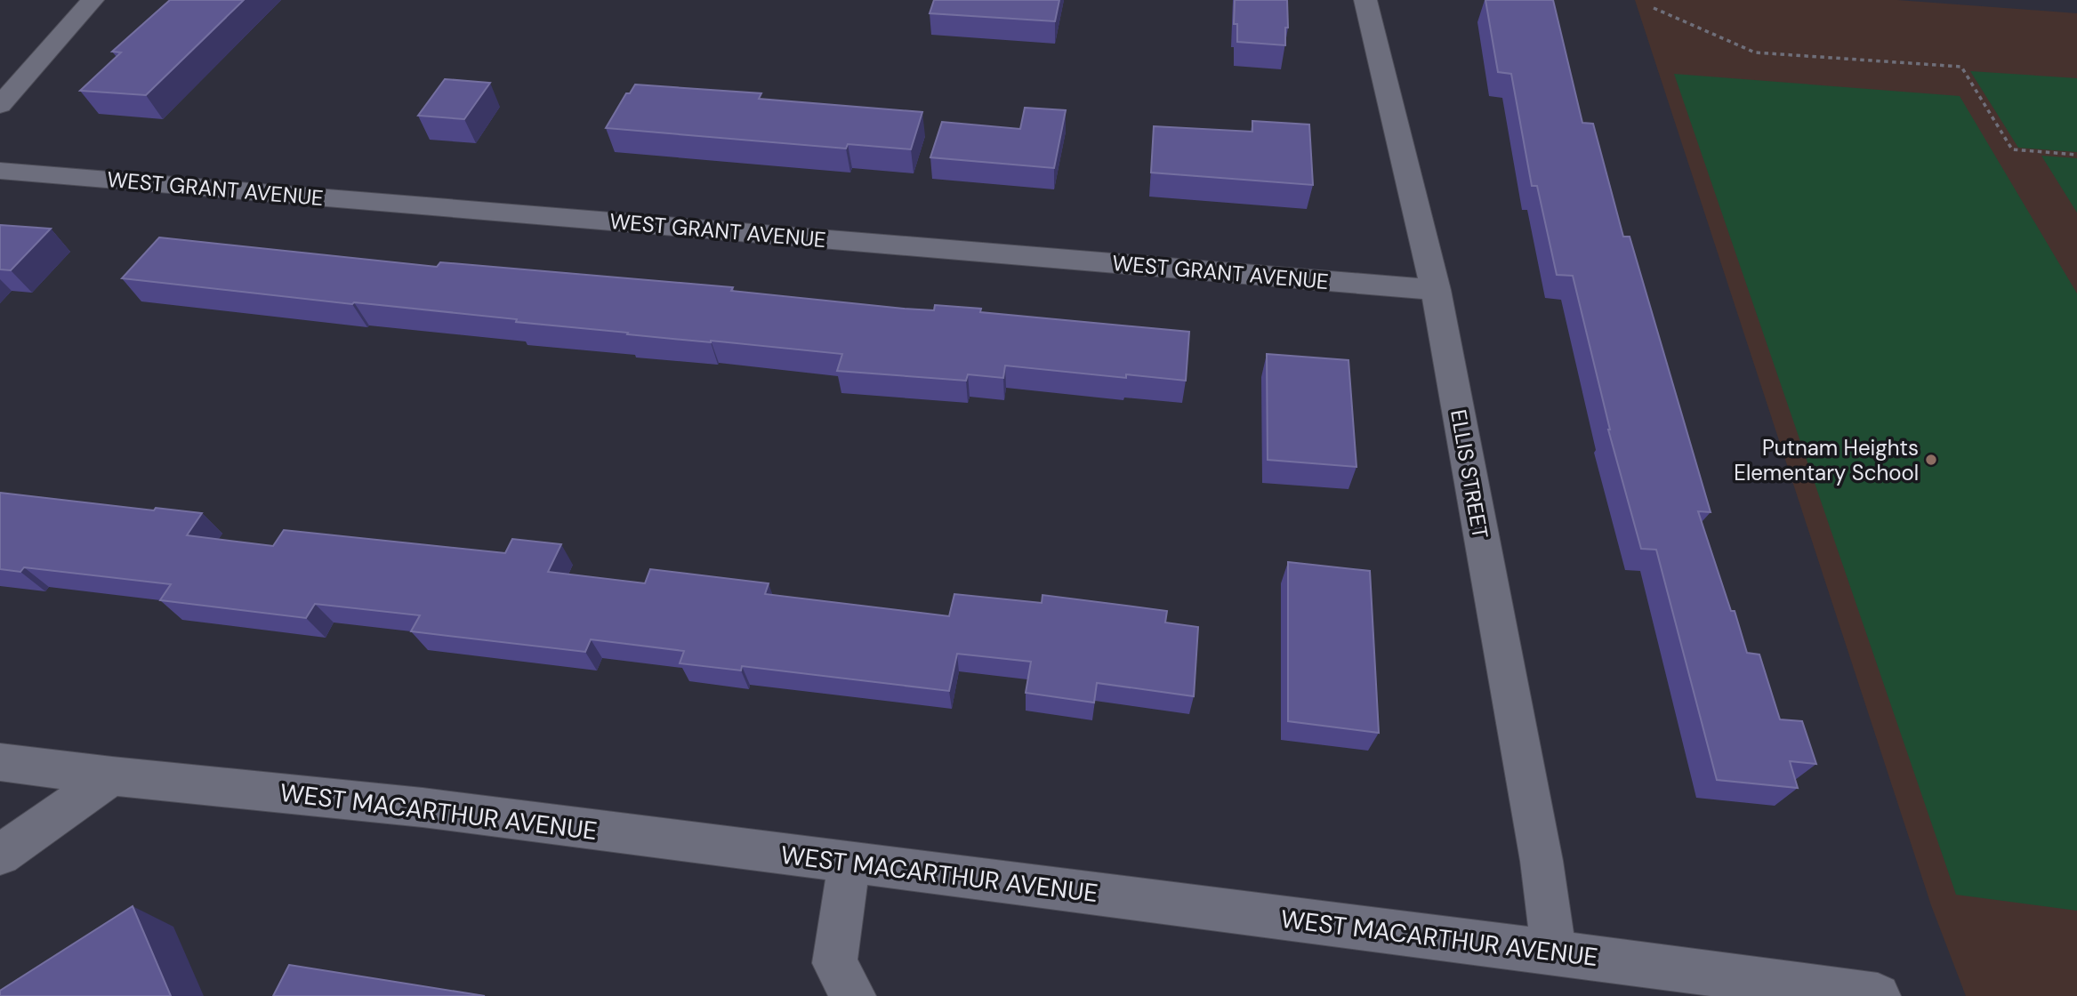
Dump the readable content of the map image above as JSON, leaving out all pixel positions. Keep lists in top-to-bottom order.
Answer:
{
  "streets": {
    "street": ["WEST GRANT AVENUE", "ELLIS STREET", "WEST MACARTHUR AVENUE"]
  },
  "crossings": [
    ["WEST GRANT AVENUE", "ELLIS STREET"],
    ["ELLIS STREET", "WEST MACARTHUR AVENUE"]
  ],
  "places": ["Putnam Heights Elementary School"]
}
